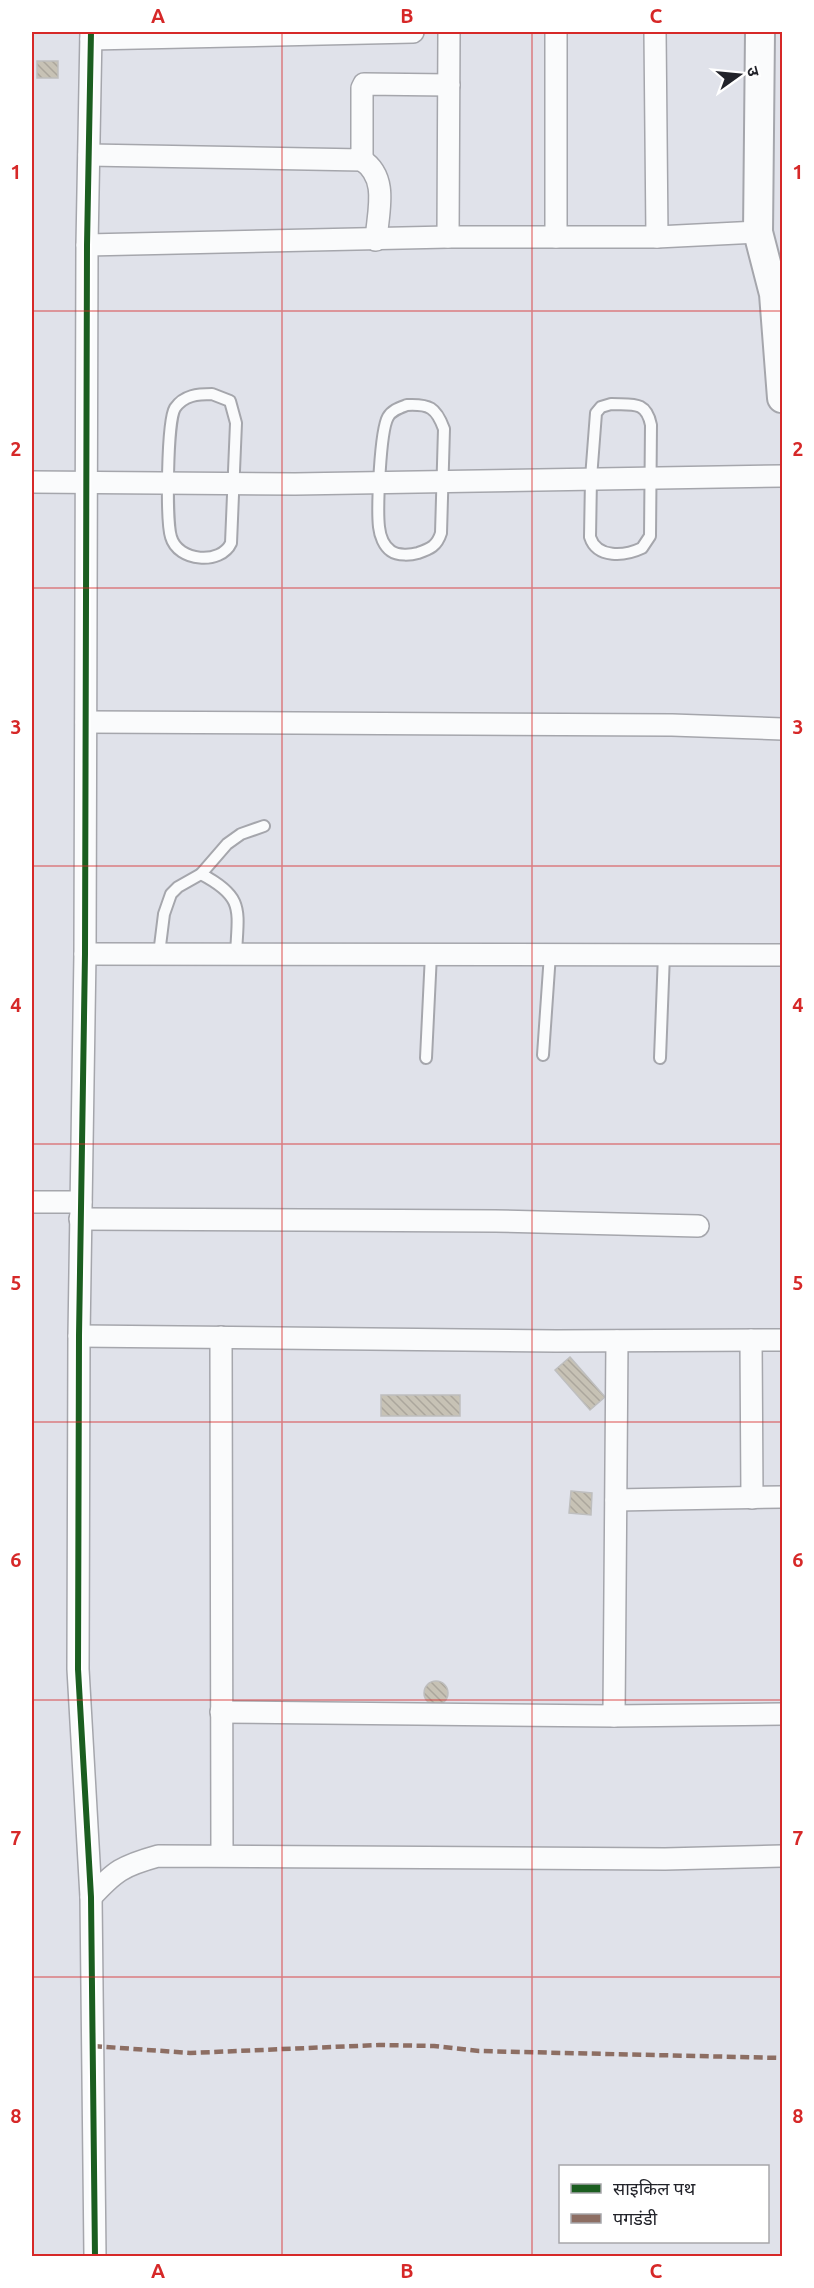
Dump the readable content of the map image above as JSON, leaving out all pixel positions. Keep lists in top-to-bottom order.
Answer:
{
  "legend": ["साइकिल पथ", "पगडंडी"],
  "north": "right",
  "grid": {
    "columns": ["A", "B", "C"],
    "rows": [
      "1",
      "2",
      "3",
      "4",
      "5",
      "6",
      "7",
      "8"
    ]
  }
}
